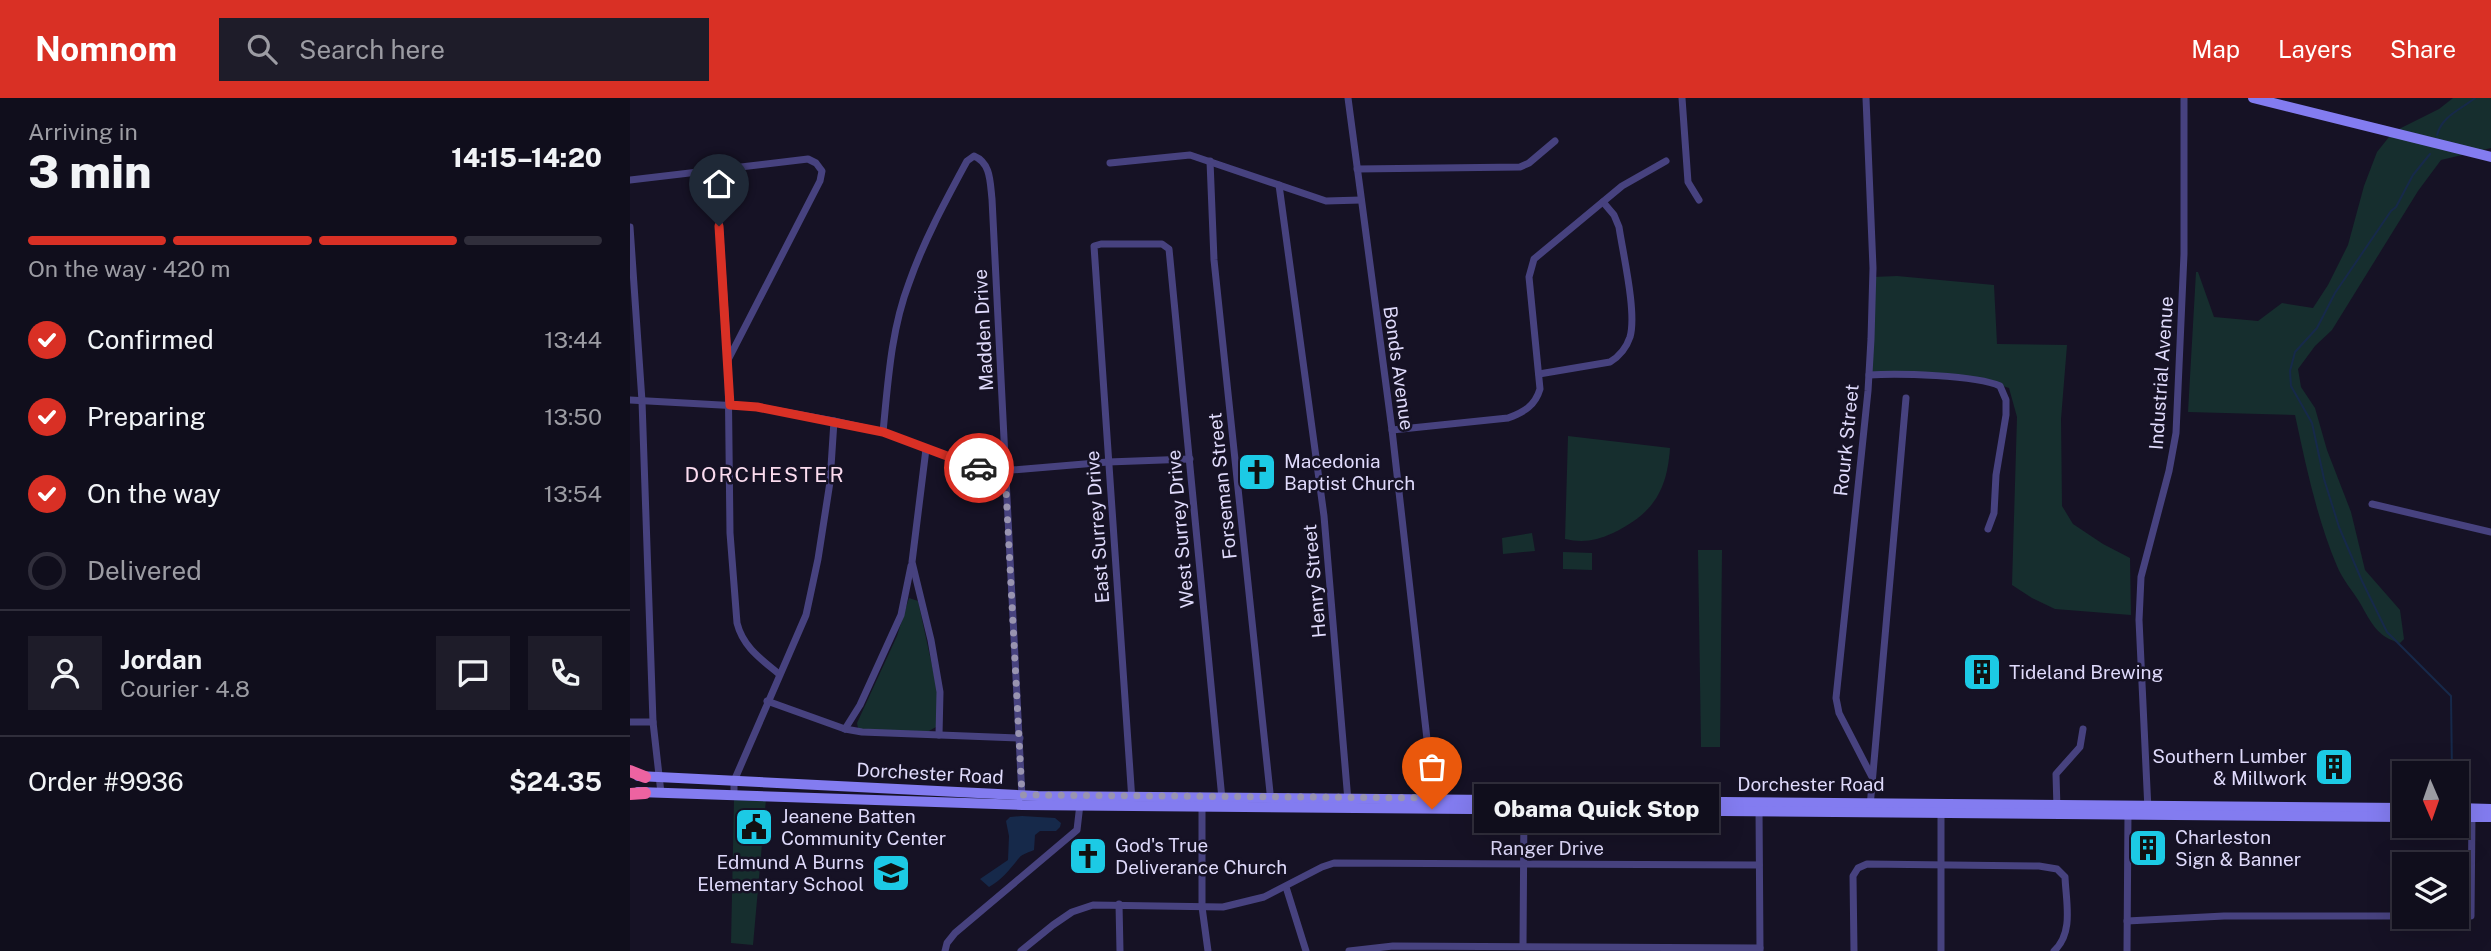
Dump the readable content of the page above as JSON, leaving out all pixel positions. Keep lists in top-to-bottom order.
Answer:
{
  "streets": {
    "main road": ["Dorchester Road"],
    "street": [
      "Madden Drive",
      "Bonds Avenue",
      "Industrial Avenue",
      "Rourk Street",
      "Forseman Street",
      "East Surrey Drive",
      "West Surrey Drive",
      "Henry Street",
      "Ranger Drive"
    ]
  },
  "crossings": [
    ["Madden Drive", "Dorchester Road"],
    ["Bonds Avenue", "Dorchester Road"],
    ["Industrial Avenue", "Dorchester Road"],
    ["Forseman Street", "Dorchester Road"],
    ["East Surrey Drive", "West Surrey Drive"],
    ["East Surrey Drive", "Dorchester Road"],
    ["West Surrey Drive", "Dorchester Road"],
    ["Henry Street", "Dorchester Road"]
  ],
  "districts": ["DORCHESTER"],
  "places": {
    "church": ["Macedonia Baptist Church", "God's True Deliverance Church"],
    "building": ["Tideland Brewing", "Southern Lumber & Millwork", "Charleston Sign & Banner"],
    "other": ["Obama Quick Stop"],
    "public building": ["Jeanene Batten Community Center"],
    "school or university": ["Edmund A Burns Elementary School"]
  },
  "north": "bottom",
  "page": {
    "header": "Nomnom",
    "search": "Search here",
    "nav": ["Map", "Layers", "Share"],
    "heading": ["3 min", "Arriving in", "14:15–14:20"],
    "panel": [
      "Jordan",
      "Courier · 4.8",
      "Order #9936",
      "$24.35"
    ],
    "bar": "On the way · 420 m",
    "list": [
      ["Confirmed", "13:44"],
      ["Preparing", "13:50"],
      ["On the way", "13:54"],
      "Delivered"
    ],
    "bubble": "Obama Quick Stop"
  }
}
